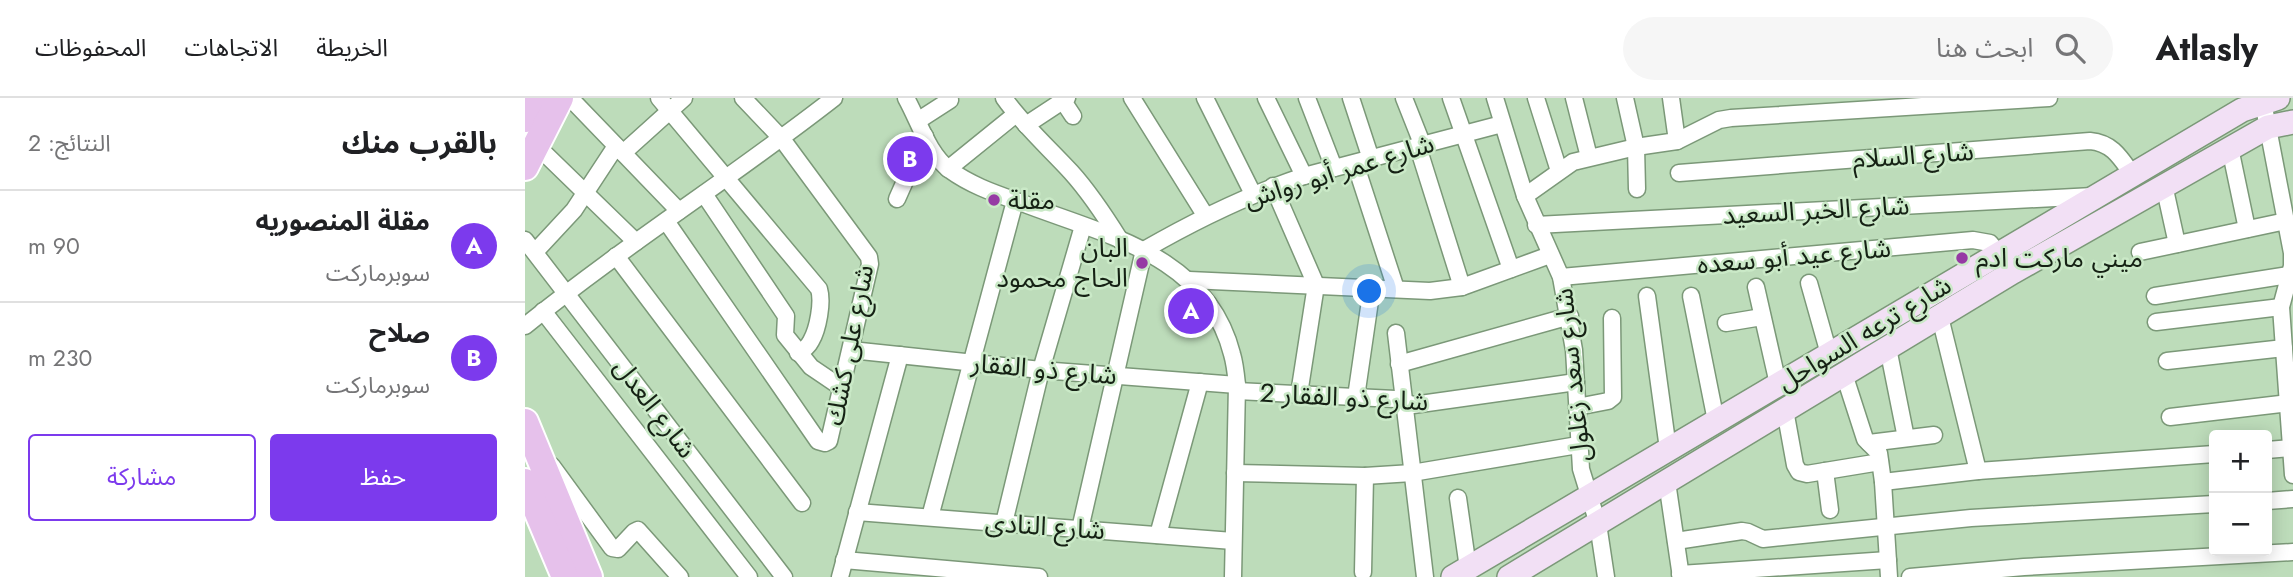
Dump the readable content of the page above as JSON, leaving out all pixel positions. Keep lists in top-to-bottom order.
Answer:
{
  "streets": {
    "main road": ["شارع ترعه السواحل"],
    "street": [
      "شارع السلام",
      "شارع عمر أبو رواش",
      "شارع الخبر السعيد",
      "شارع عيد أبو سعده",
      "شارع على كشك",
      "شارع ذو الفقار",
      "شارع سعد زغلول",
      "شارع ذو الفقار 2",
      "شارع العدل",
      "شارع النادى"
    ]
  },
  "crossings": [
    ["شارع السلام", "شارع ترعه السواحل"],
    ["شارع عمر أبو رواش", "شارع سعد زغلول"],
    ["شارع الخبر السعيد", "شارع ترعه السواحل"],
    ["شارع الخبر السعيد", "شارع سعد زغلول"],
    ["شارع عيد أبو سعده", "شارع ترعه السواحل"],
    ["شارع عيد أبو سعده", "شارع سعد زغلول"],
    ["شارع ترعه السواحل", "شارع سعد زغلول"],
    ["شارع على كشك", "شارع ذو الفقار"],
    ["شارع ذو الفقار", "شارع ذو الفقار 2"],
    ["شارع سعد زغلول", "شارع ذو الفقار 2"]
  ],
  "places": ["مقلة", "ميني ماركت ادم", "البان الحاج محمود"],
  "page": {
    "header": "Atlasly",
    "search": "ابحث هنا",
    "nav": ["الخريطة", "الاتجاهات", "المحفوظات"],
    "heading": ["بالقرب منك", "النتائج: 2"],
    "pins": ["B", "A"],
    "list": [
      {
        "mark": "A",
        "name": "مقلة المنصوريه",
        "note": "سوبرماركت",
        "value": "90 m"
      },
      {
        "mark": "B",
        "name": "صلاح",
        "note": "سوبرماركت",
        "value": "230 m"
      }
    ],
    "buttons": ["حفظ", "مشاركة"],
    "map_buttons": ["+", "−"]
  }
}
